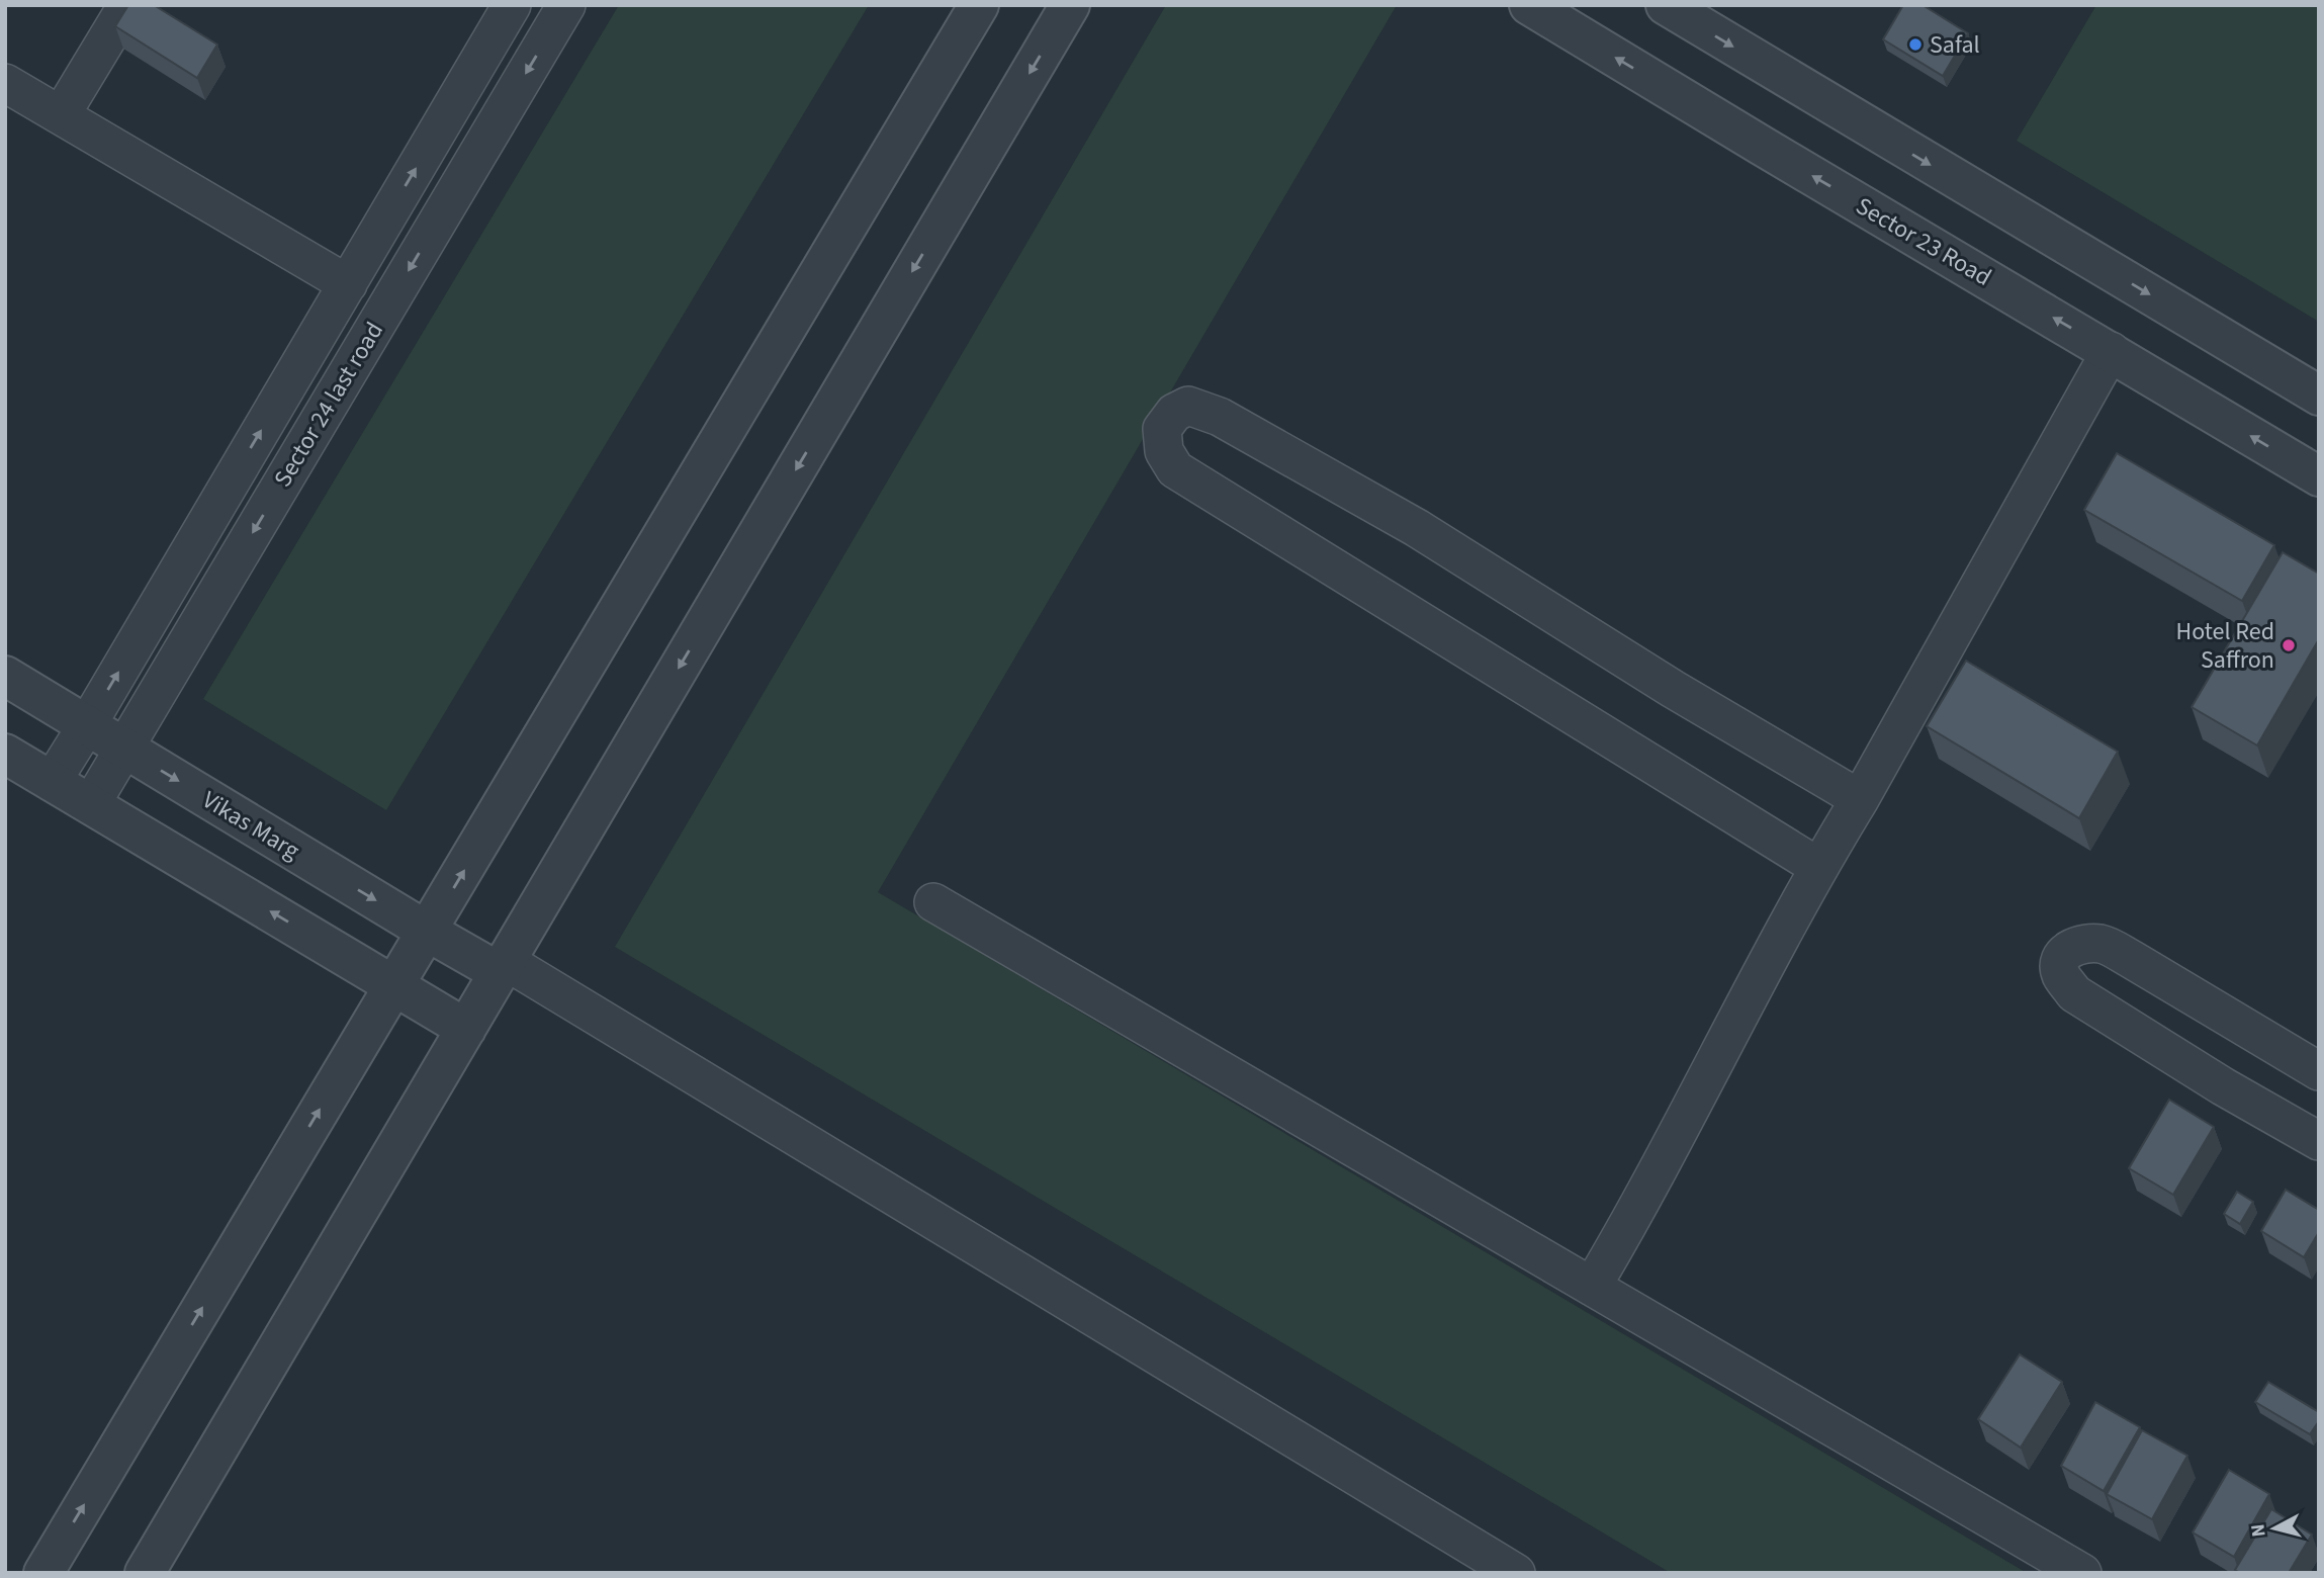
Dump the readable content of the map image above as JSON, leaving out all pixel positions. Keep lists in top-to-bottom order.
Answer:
{
  "streets": {
    "street": ["Sector 23 Road", "Sector 24 last road", "Vikas Marg"]
  },
  "crossings": [
    ["Sector 24 last road", "Vikas Marg"]
  ],
  "places": ["Safal", "Hotel Red Saffron"],
  "north": "left"
}
